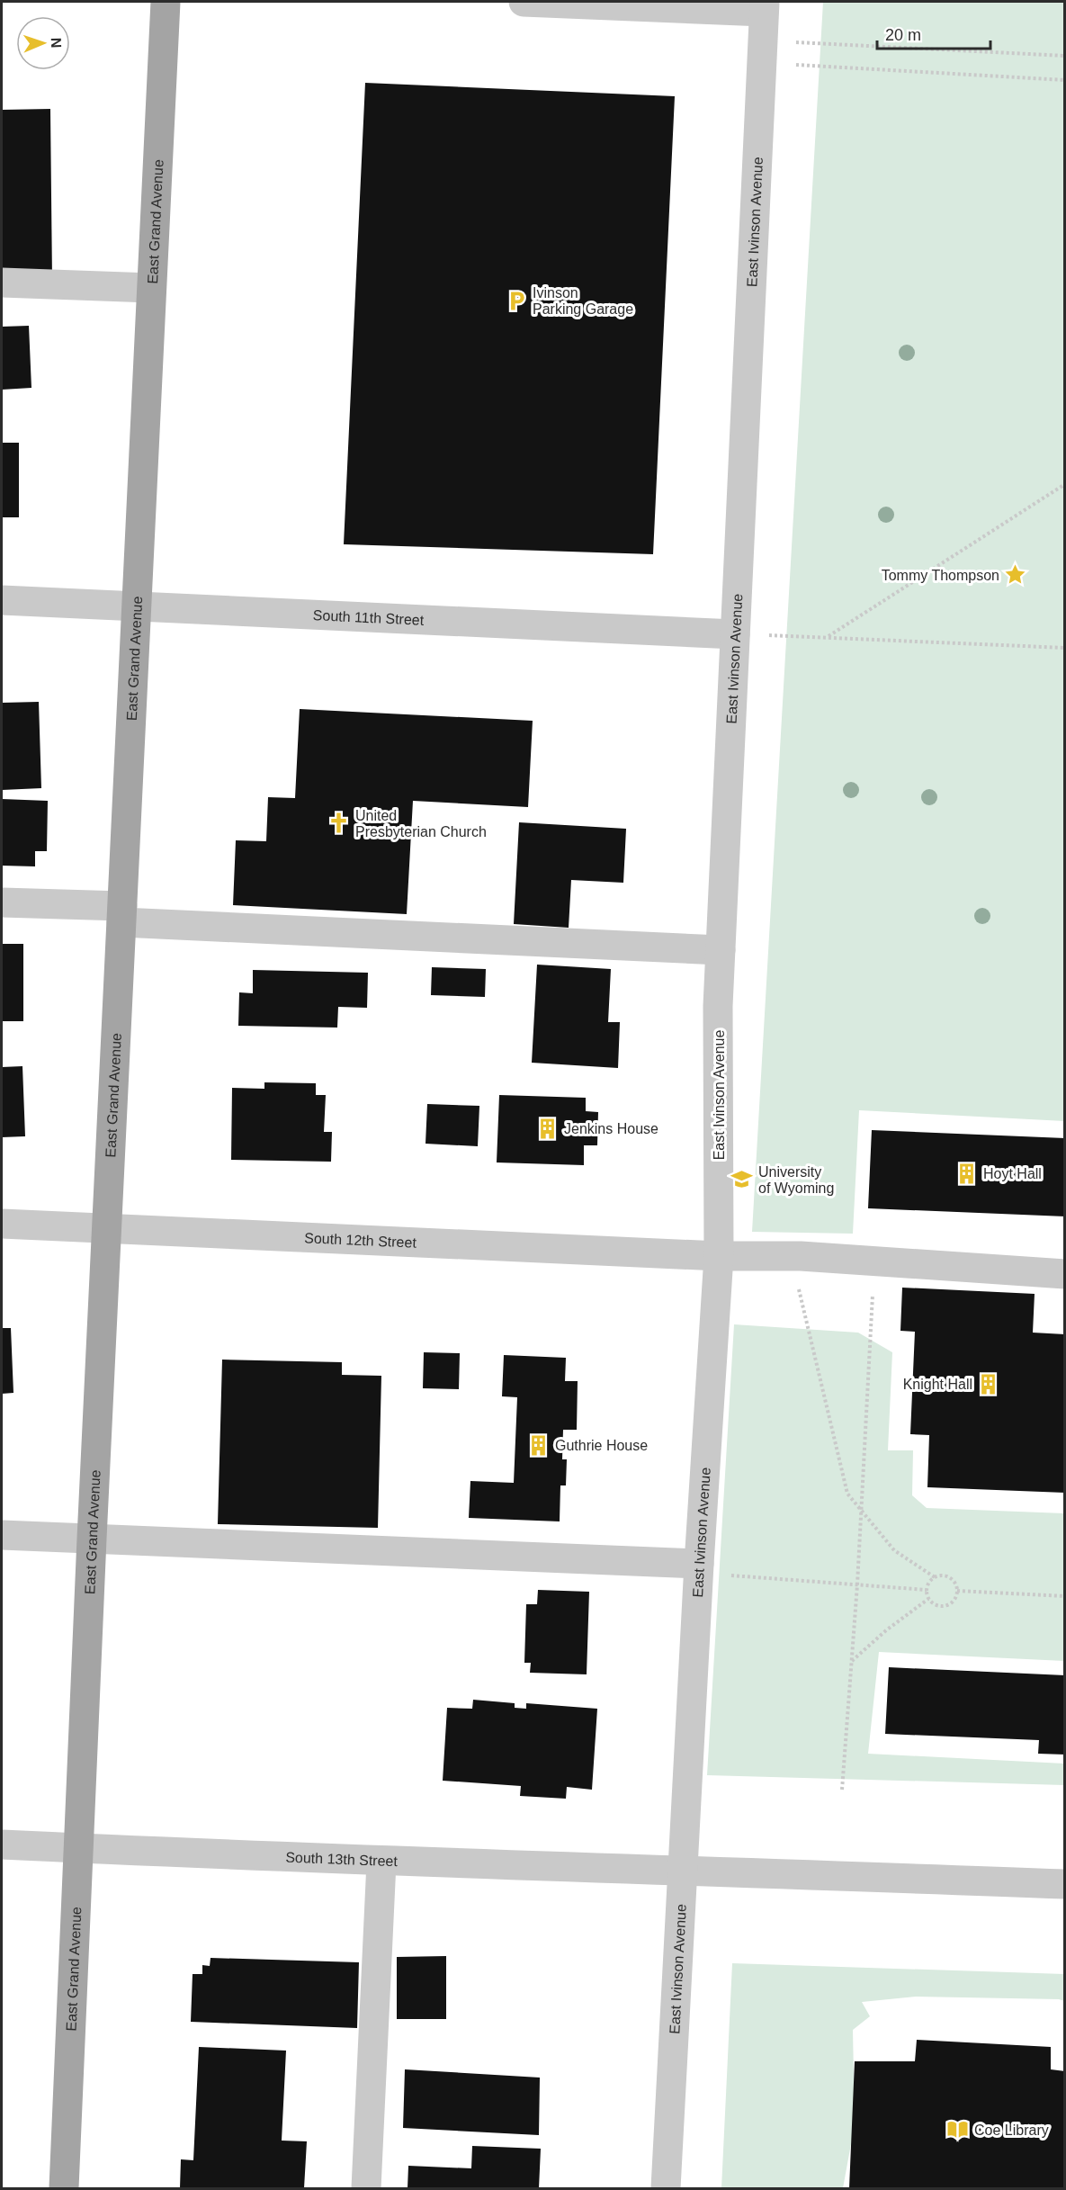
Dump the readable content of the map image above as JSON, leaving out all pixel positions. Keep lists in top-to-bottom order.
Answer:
{
  "streets": {
    "main road": ["East Grand Avenue"],
    "street": [
      "East Ivinson Avenue",
      "South 11th Street",
      "South 12th Street",
      "South 13th Street"
    ]
  },
  "crossings": [
    ["East Grand Avenue", "South 11th Street"],
    ["East Grand Avenue", "South 12th Street"],
    ["East Grand Avenue", "South 13th Street"],
    ["East Ivinson Avenue", "South 11th Street"],
    ["East Ivinson Avenue", "South 12th Street"],
    ["East Ivinson Avenue", "South 13th Street"]
  ],
  "places": {
    "parking": ["Ivinson Parking Garage"],
    "place": ["Tommy Thompson"],
    "church": ["United Presbyterian Church"],
    "building": [
      "Jenkins House",
      "Hoyt Hall",
      "Knight Hall",
      "Guthrie House"
    ],
    "school or university": ["University of Wyoming"],
    "library": ["Coe Library"]
  },
  "scale_bar": "20 m",
  "north": "right"
}
